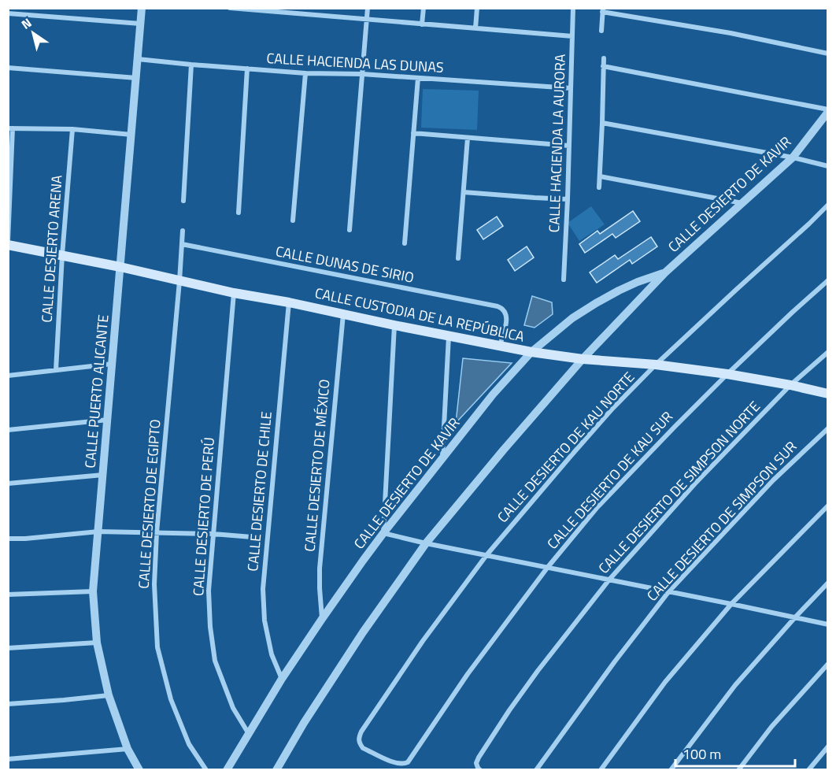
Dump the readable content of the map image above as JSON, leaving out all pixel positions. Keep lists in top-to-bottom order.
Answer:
{
  "streets": {
    "main road": ["CALLE CUSTODIA DE LA REPÚBLICA"],
    "street": [
      "CALLE HACIENDA LAS DUNAS",
      "CALLE HACIENDA LA AURORA",
      "CALLE DESIERTO DE KAVIR",
      "CALLE DESIERTO ARENA",
      "CALLE DUNAS DE SIRIO",
      "CALLE PUERTO ALICANTE",
      "CALLE DESIERTO DE KAU NORTE",
      "CALLE DESIERTO DE MÉXICO",
      "CALLE DESIERTO DE KAU SUR",
      "CALLE DESIERTO DE SIMPSON NORTE",
      "CALLE DESIERTO DE CHILE",
      "CALLE DESIERTO DE EGIPTO",
      "CALLE DESIERTO DE PERÚ",
      "CALLE DESIERTO DE SIMPSON SUR"
    ]
  },
  "crossings": [
    ["CALLE HACIENDA LAS DUNAS", "CALLE HACIENDA LA AURORA"],
    ["CALLE HACIENDA LAS DUNAS", "CALLE PUERTO ALICANTE"],
    ["CALLE DESIERTO DE KAVIR", "CALLE CUSTODIA DE LA REPÚBLICA"],
    ["CALLE DESIERTO DE KAVIR", "CALLE DESIERTO DE MÉXICO"],
    ["CALLE DESIERTO DE KAVIR", "CALLE DESIERTO DE CHILE"],
    ["CALLE DESIERTO DE KAVIR", "CALLE DESIERTO DE PERÚ"],
    ["CALLE DESIERTO ARENA", "CALLE CUSTODIA DE LA REPÚBLICA"],
    ["CALLE DUNAS DE SIRIO", "CALLE CUSTODIA DE LA REPÚBLICA"],
    ["CALLE DUNAS DE SIRIO", "CALLE DESIERTO DE EGIPTO"],
    ["CALLE CUSTODIA DE LA REPÚBLICA", "CALLE PUERTO ALICANTE"],
    ["CALLE CUSTODIA DE LA REPÚBLICA", "CALLE DESIERTO DE KAU NORTE"],
    ["CALLE CUSTODIA DE LA REPÚBLICA", "CALLE DESIERTO DE MÉXICO"],
    ["CALLE CUSTODIA DE LA REPÚBLICA", "CALLE DESIERTO DE KAU SUR"],
    ["CALLE CUSTODIA DE LA REPÚBLICA", "CALLE DESIERTO DE SIMPSON NORTE"],
    ["CALLE CUSTODIA DE LA REPÚBLICA", "CALLE DESIERTO DE CHILE"],
    ["CALLE CUSTODIA DE LA REPÚBLICA", "CALLE DESIERTO DE EGIPTO"],
    ["CALLE CUSTODIA DE LA REPÚBLICA", "CALLE DESIERTO DE PERÚ"],
    ["CALLE DESIERTO DE KAU NORTE", "CALLE DESIERTO DE KAU SUR"]
  ],
  "scale_bar": "100 m",
  "north": "top left"
}
